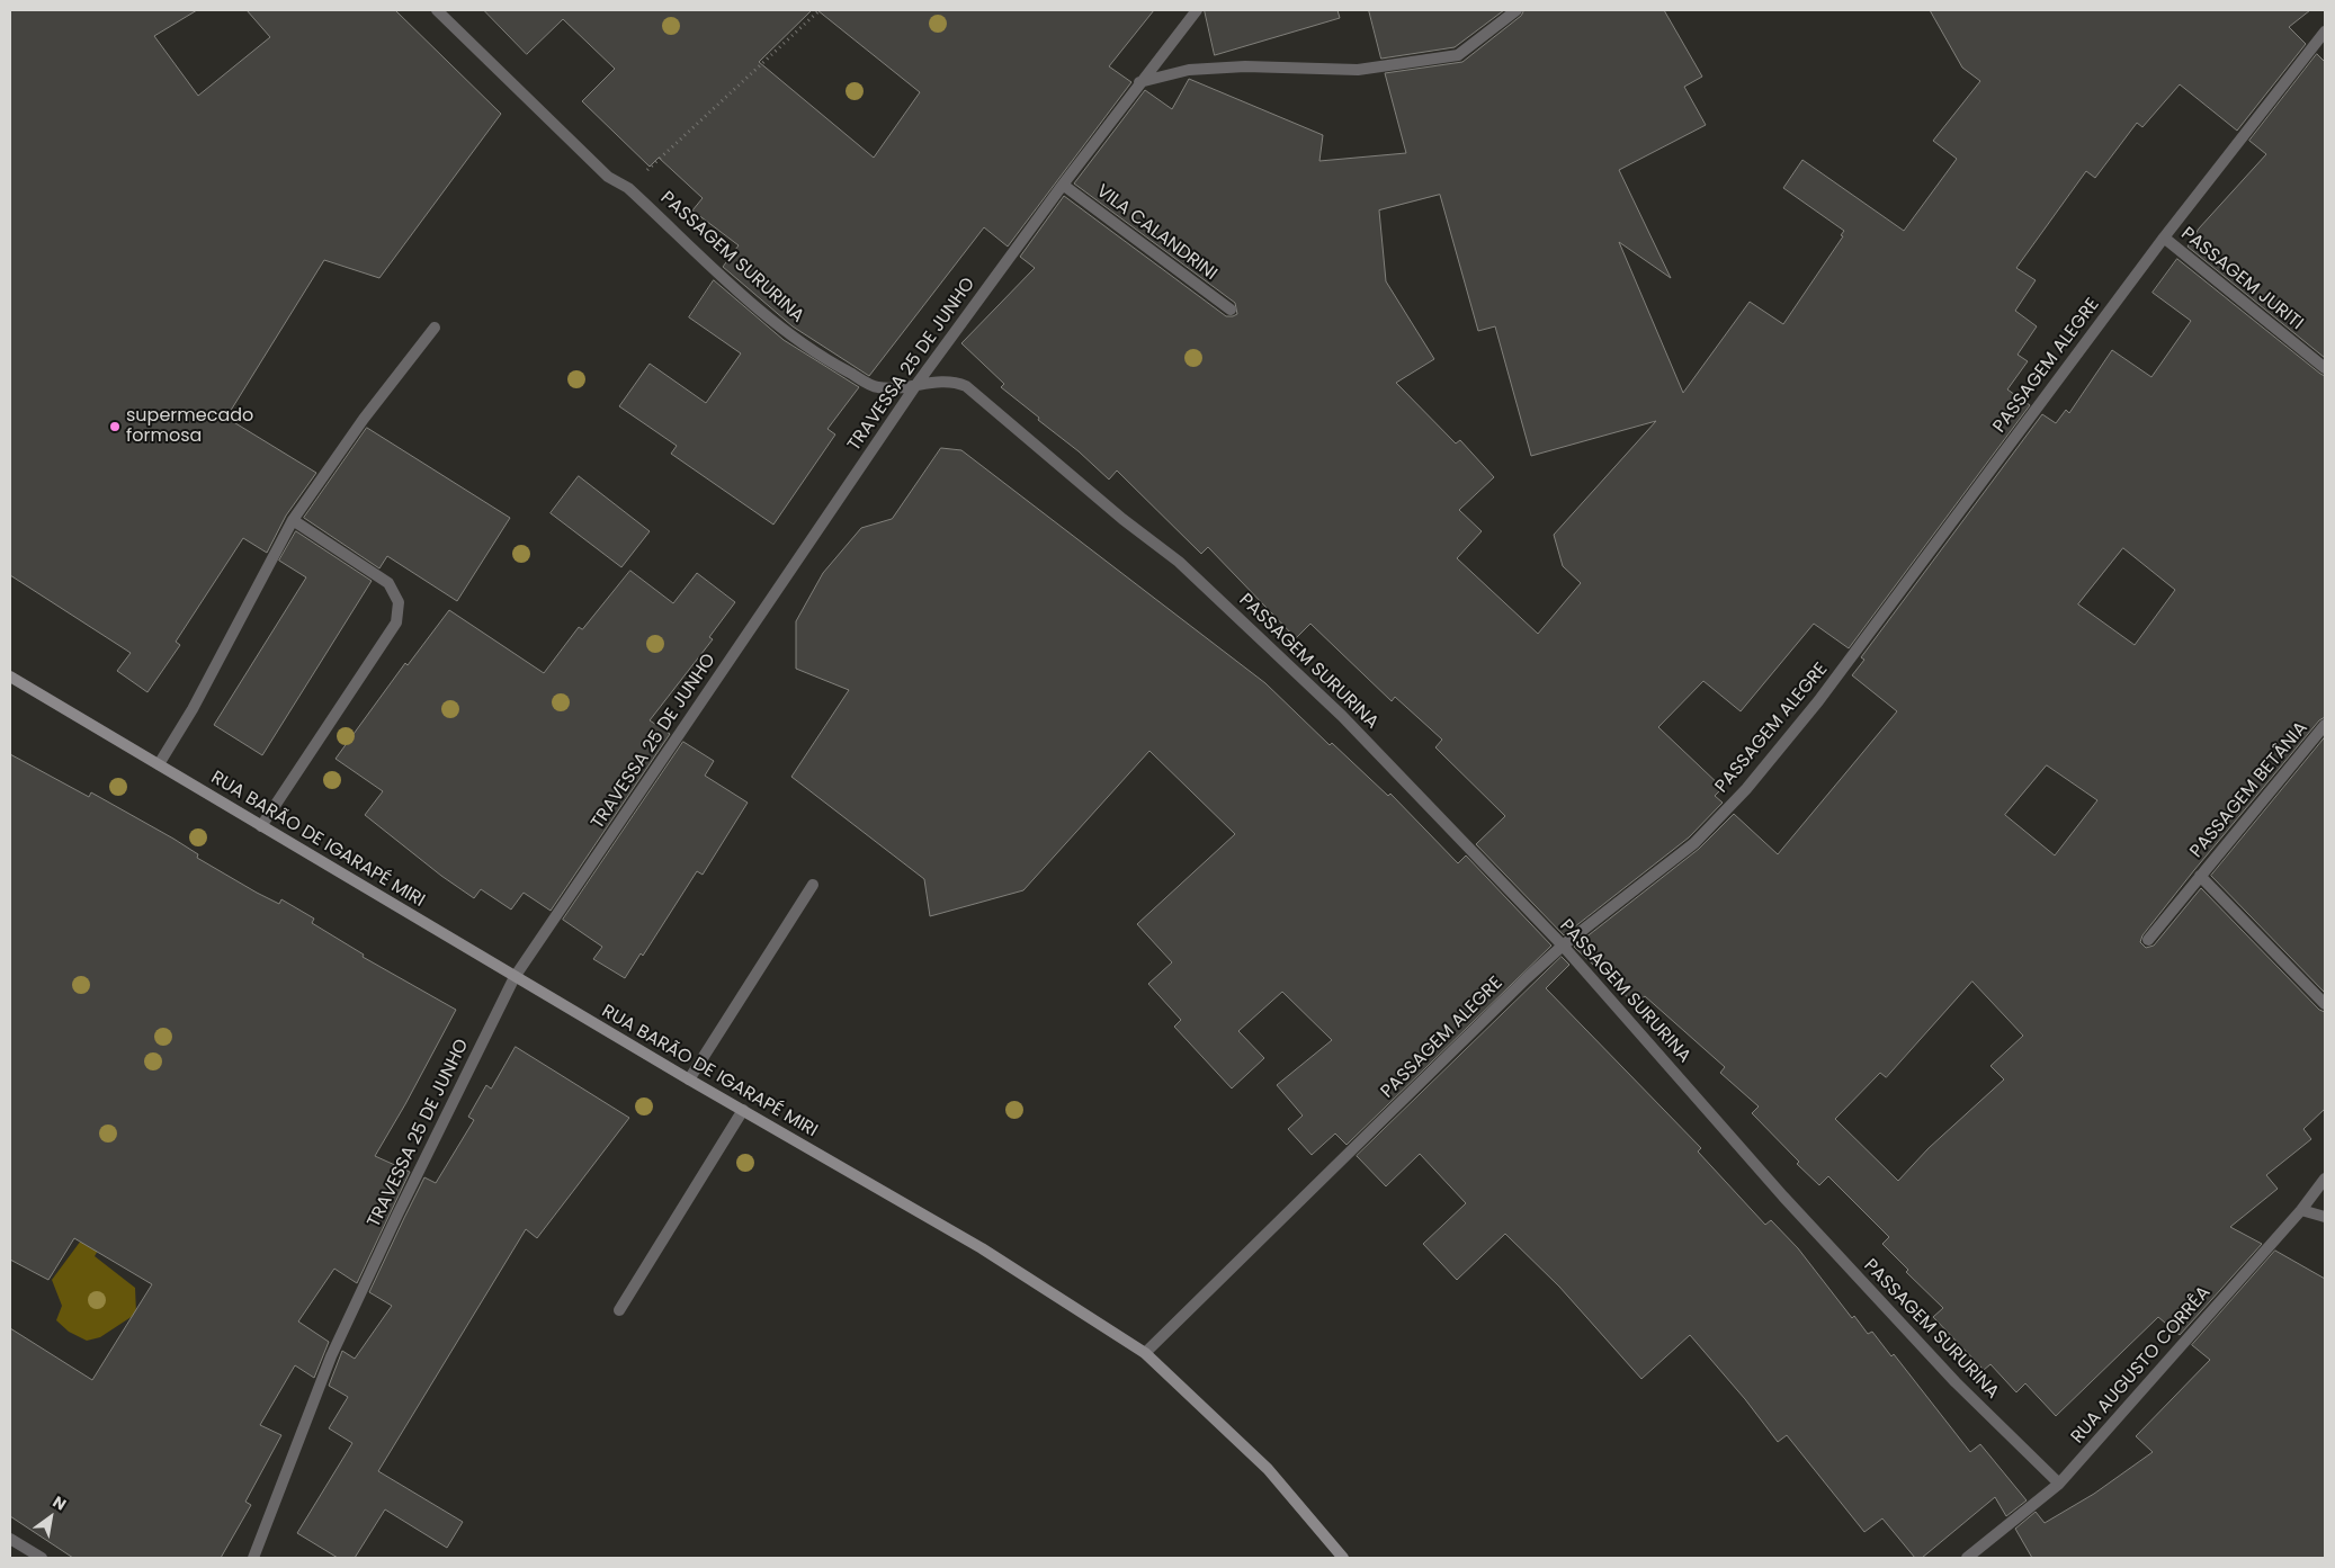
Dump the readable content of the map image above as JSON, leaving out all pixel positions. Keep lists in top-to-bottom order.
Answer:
{
  "streets": {
    "main road": ["RUA BARÃO DE IGARAPÉ MIRI"],
    "street": [
      "VILA CALANDRINI",
      "PASSAGEM SURURINA",
      "PASSAGEM JURITI",
      "TRAVESSA 25 DE JUNHO",
      "PASSAGEM ALEGRE",
      "PASSAGEM BETÂNIA",
      "RUA AUGUSTO CORRÊA"
    ]
  },
  "crossings": [
    ["VILA CALANDRINI", "TRAVESSA 25 DE JUNHO"],
    ["PASSAGEM SURURINA", "TRAVESSA 25 DE JUNHO"],
    ["PASSAGEM SURURINA", "PASSAGEM ALEGRE"],
    ["PASSAGEM SURURINA", "RUA AUGUSTO CORRÊA"],
    ["PASSAGEM JURITI", "PASSAGEM ALEGRE"],
    ["TRAVESSA 25 DE JUNHO", "RUA BARÃO DE IGARAPÉ MIRI"],
    ["PASSAGEM ALEGRE", "RUA BARÃO DE IGARAPÉ MIRI"]
  ],
  "places": ["supermecado formosa"],
  "north": "top right"
}
